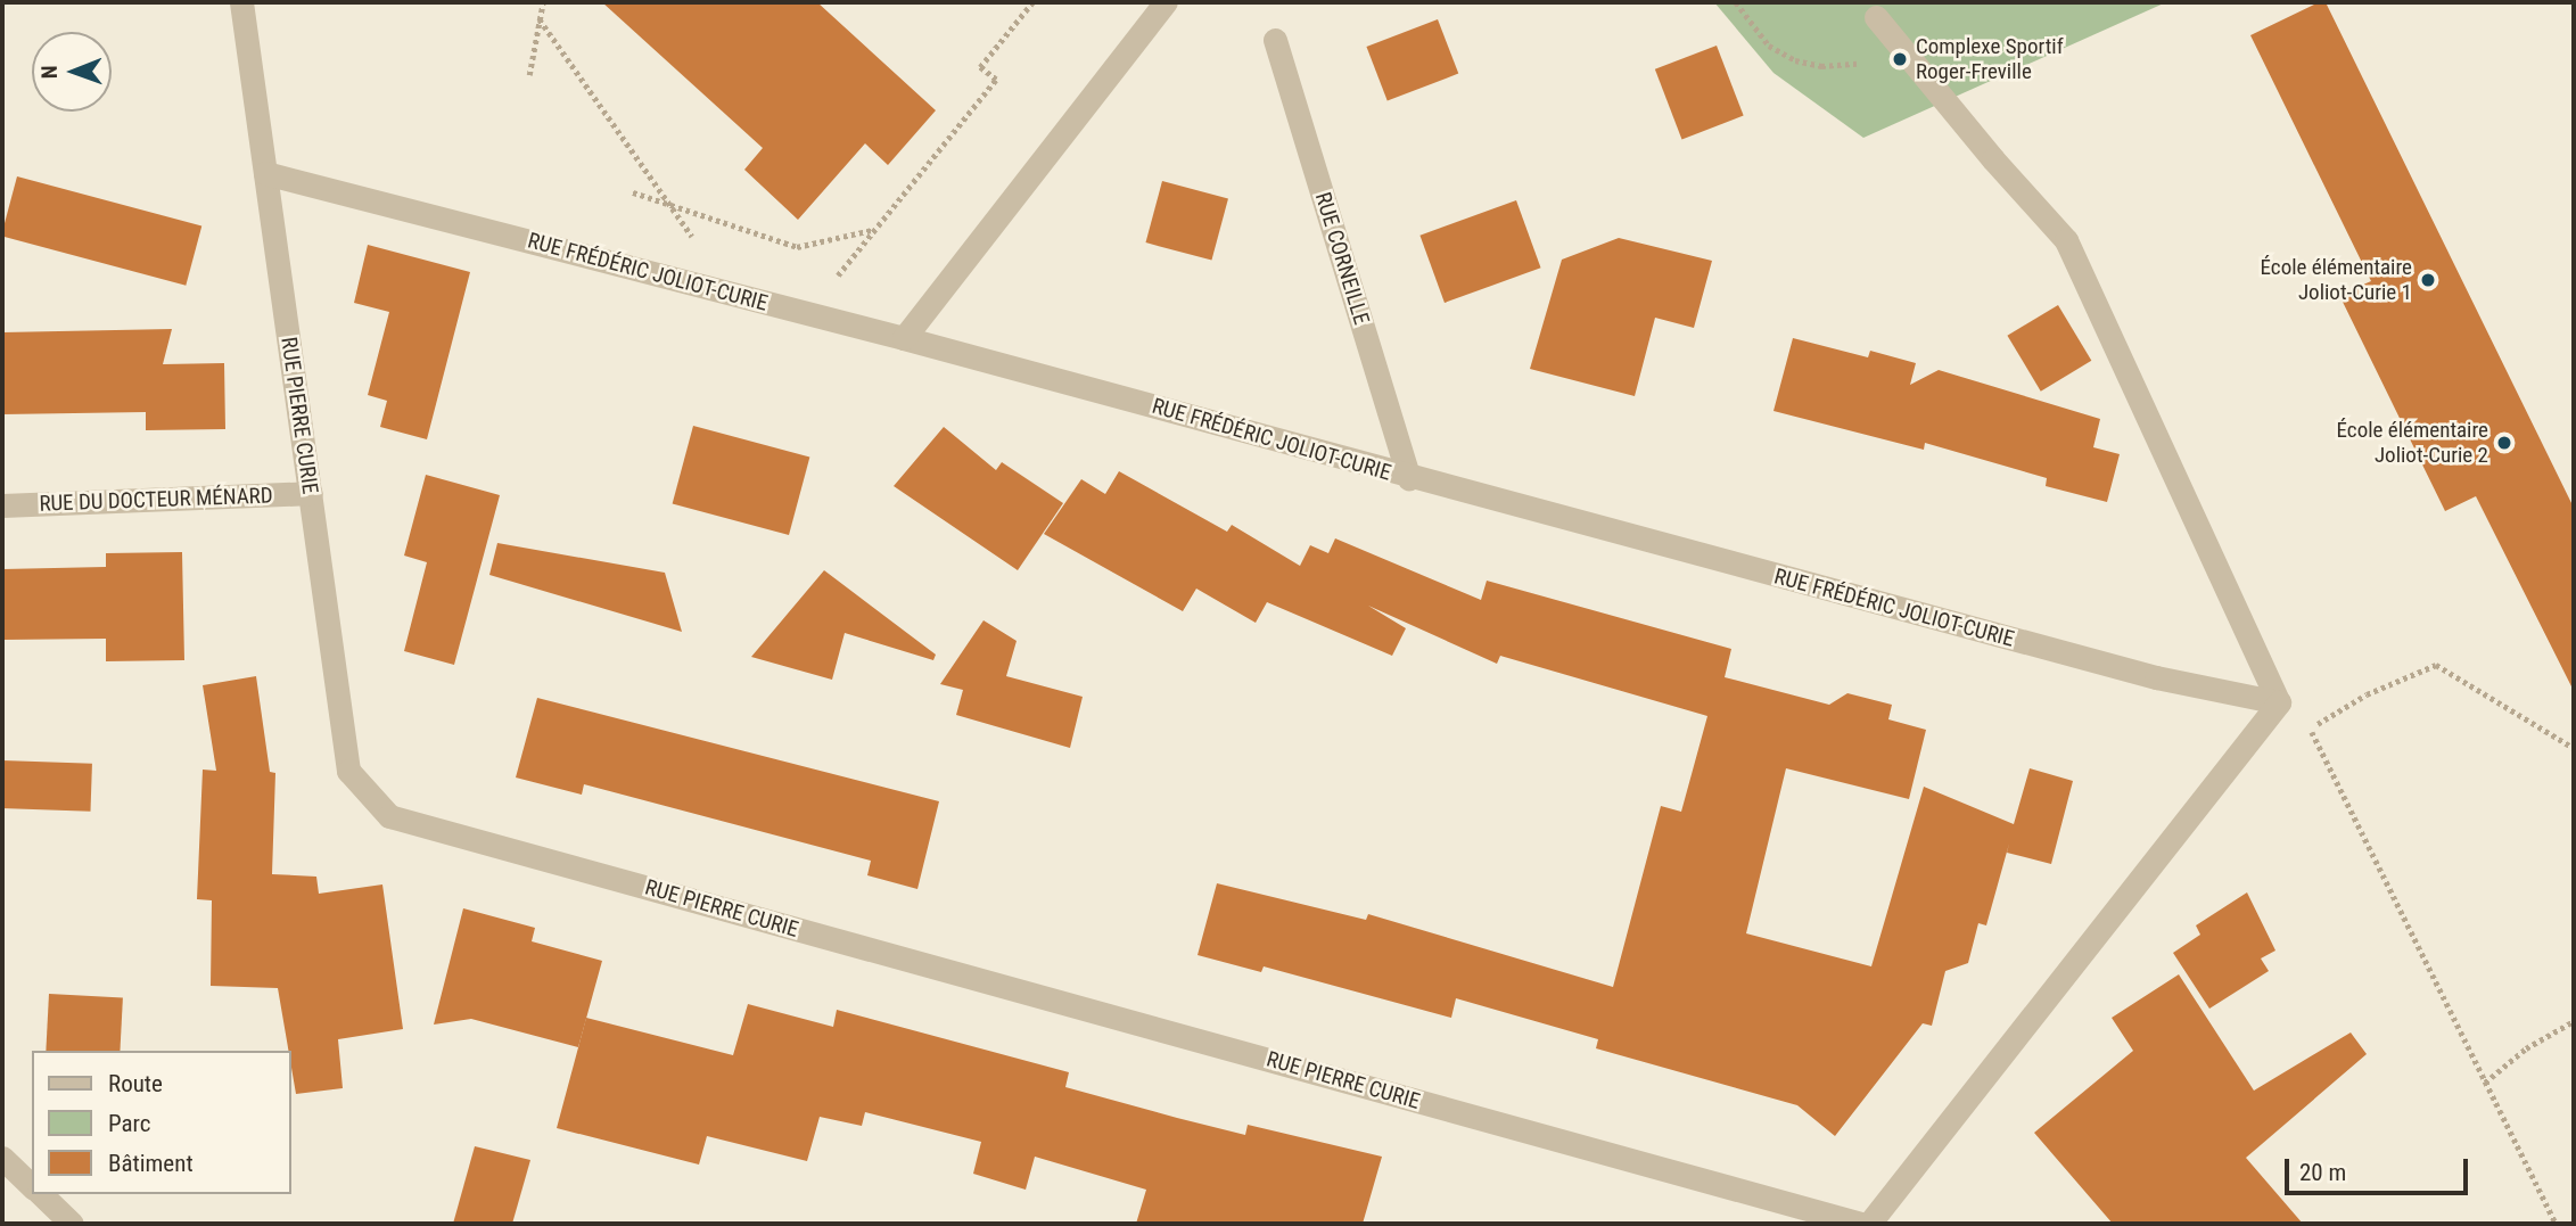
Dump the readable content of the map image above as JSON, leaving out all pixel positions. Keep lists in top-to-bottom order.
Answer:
{
  "streets": {
    "street": [
      "RUE CORNEILLE",
      "RUE FRÉDÉRIC JOLIOT-CURIE",
      "RUE PIERRE CURIE",
      "RUE DU DOCTEUR MÉNARD"
    ]
  },
  "crossings": [
    ["RUE CORNEILLE", "RUE FRÉDÉRIC JOLIOT-CURIE"],
    ["RUE FRÉDÉRIC JOLIOT-CURIE", "RUE PIERRE CURIE"],
    ["RUE PIERRE CURIE", "RUE DU DOCTEUR MÉNARD"]
  ],
  "places": ["Complexe Sportif Roger-Freville", "École élémentaire Joliot-Curie 1", "École élémentaire Joliot-Curie 2"],
  "legend": ["Route", "Parc", "Bâtiment"],
  "scale_bar": "20 m",
  "north": "left"
}
